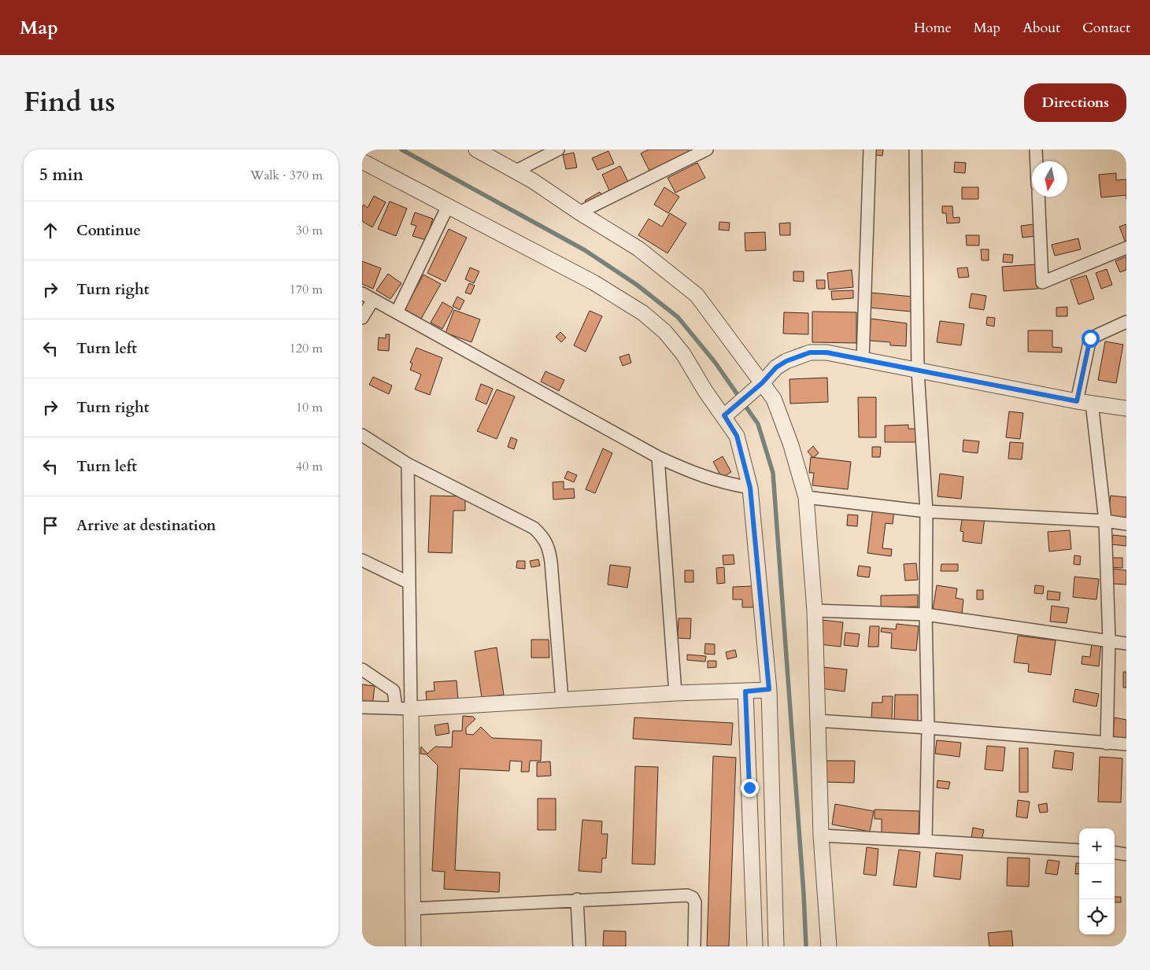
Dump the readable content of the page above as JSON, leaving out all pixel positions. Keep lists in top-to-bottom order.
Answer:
{
  "north": "bottom",
  "page": {
    "header": "Map",
    "nav": [
      "Home",
      "Map",
      "About",
      "Contact"
    ],
    "title": "Find us",
    "buttons": "Directions",
    "heading": ["5 min", "Walk · 370 m"],
    "list": [
      ["Continue", "30 m"],
      ["Turn right", "170 m"],
      ["Turn left", "120 m"],
      ["Turn right", "10 m"],
      ["Turn left", "40 m"],
      "Arrive at destination"
    ],
    "map_buttons": ["+", "−"]
  }
}
